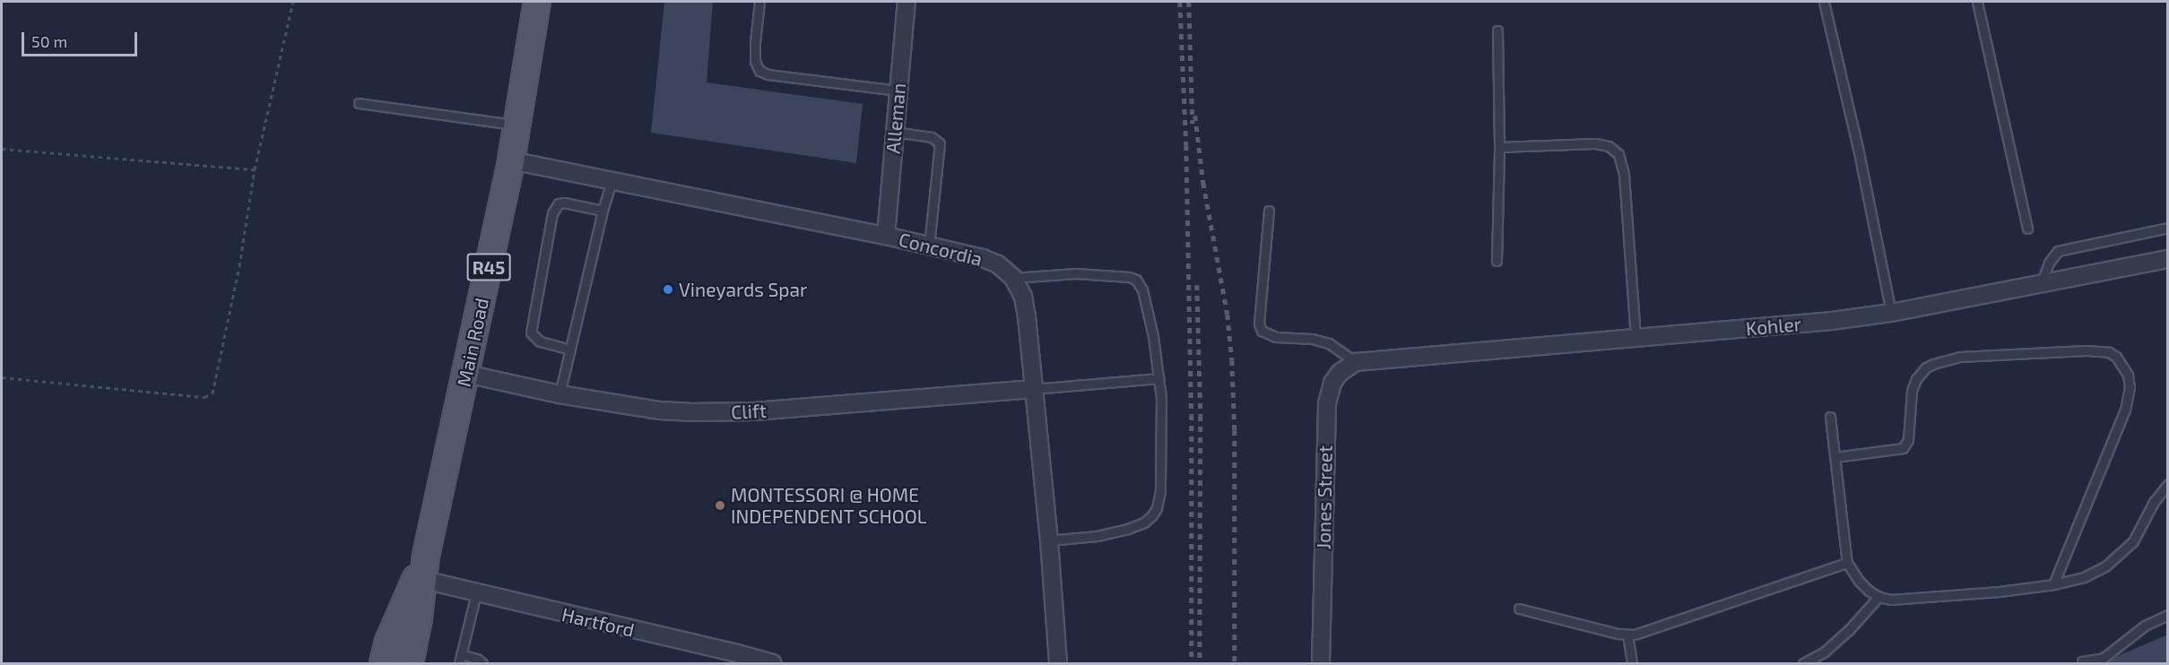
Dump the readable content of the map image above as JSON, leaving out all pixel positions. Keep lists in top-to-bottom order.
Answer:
{
  "streets": {
    "main road": ["R45", "Main Road"],
    "street": [
      "Alleman",
      "Concordia",
      "Kohler",
      "Clift",
      "Jones Street",
      "Hartford"
    ]
  },
  "crossings": [
    ["Alleman", "Concordia"],
    ["Concordia", "Main Road"],
    ["Concordia", "Clift"],
    ["Kohler", "Jones Street"],
    ["Main Road", "Clift"],
    ["Main Road", "Hartford"]
  ],
  "places": ["Vineyards Spar", "MONTESSORI @ HOME INDEPENDENT SCHOOL"],
  "scale_bar": "50 m"
}
